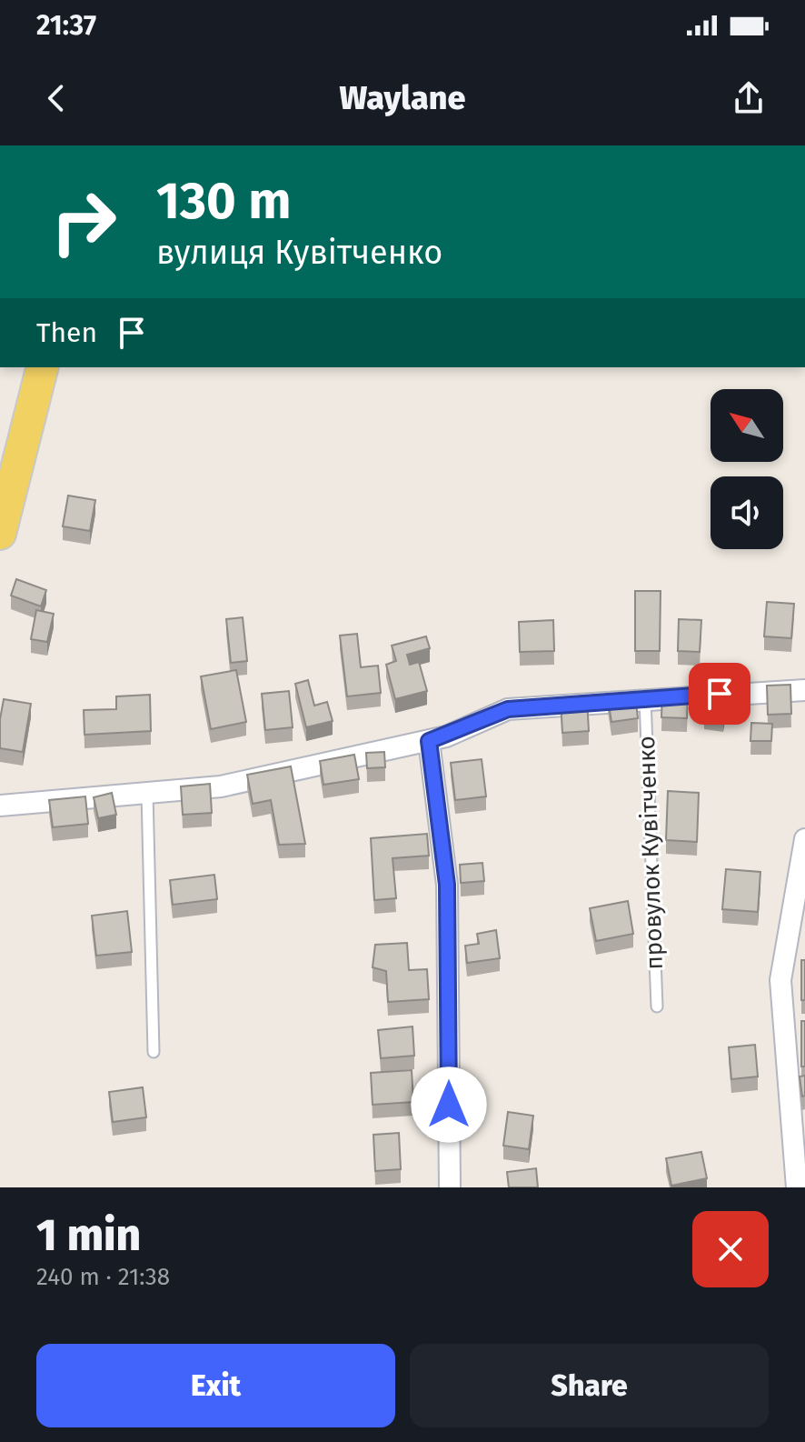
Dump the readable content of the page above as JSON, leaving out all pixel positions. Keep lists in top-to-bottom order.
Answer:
{
  "streets": {
    "lane": ["провулок Кувітченко"]
  },
  "north": "top left",
  "page": {
    "status": "21:37",
    "header": "Waylane",
    "turn": ["130 m", "вулиця Кувітченко"],
    "then": "Then",
    "heading": ["1 min", "240 m · 21:38"],
    "buttons": ["Exit", "Share"]
  }
}
